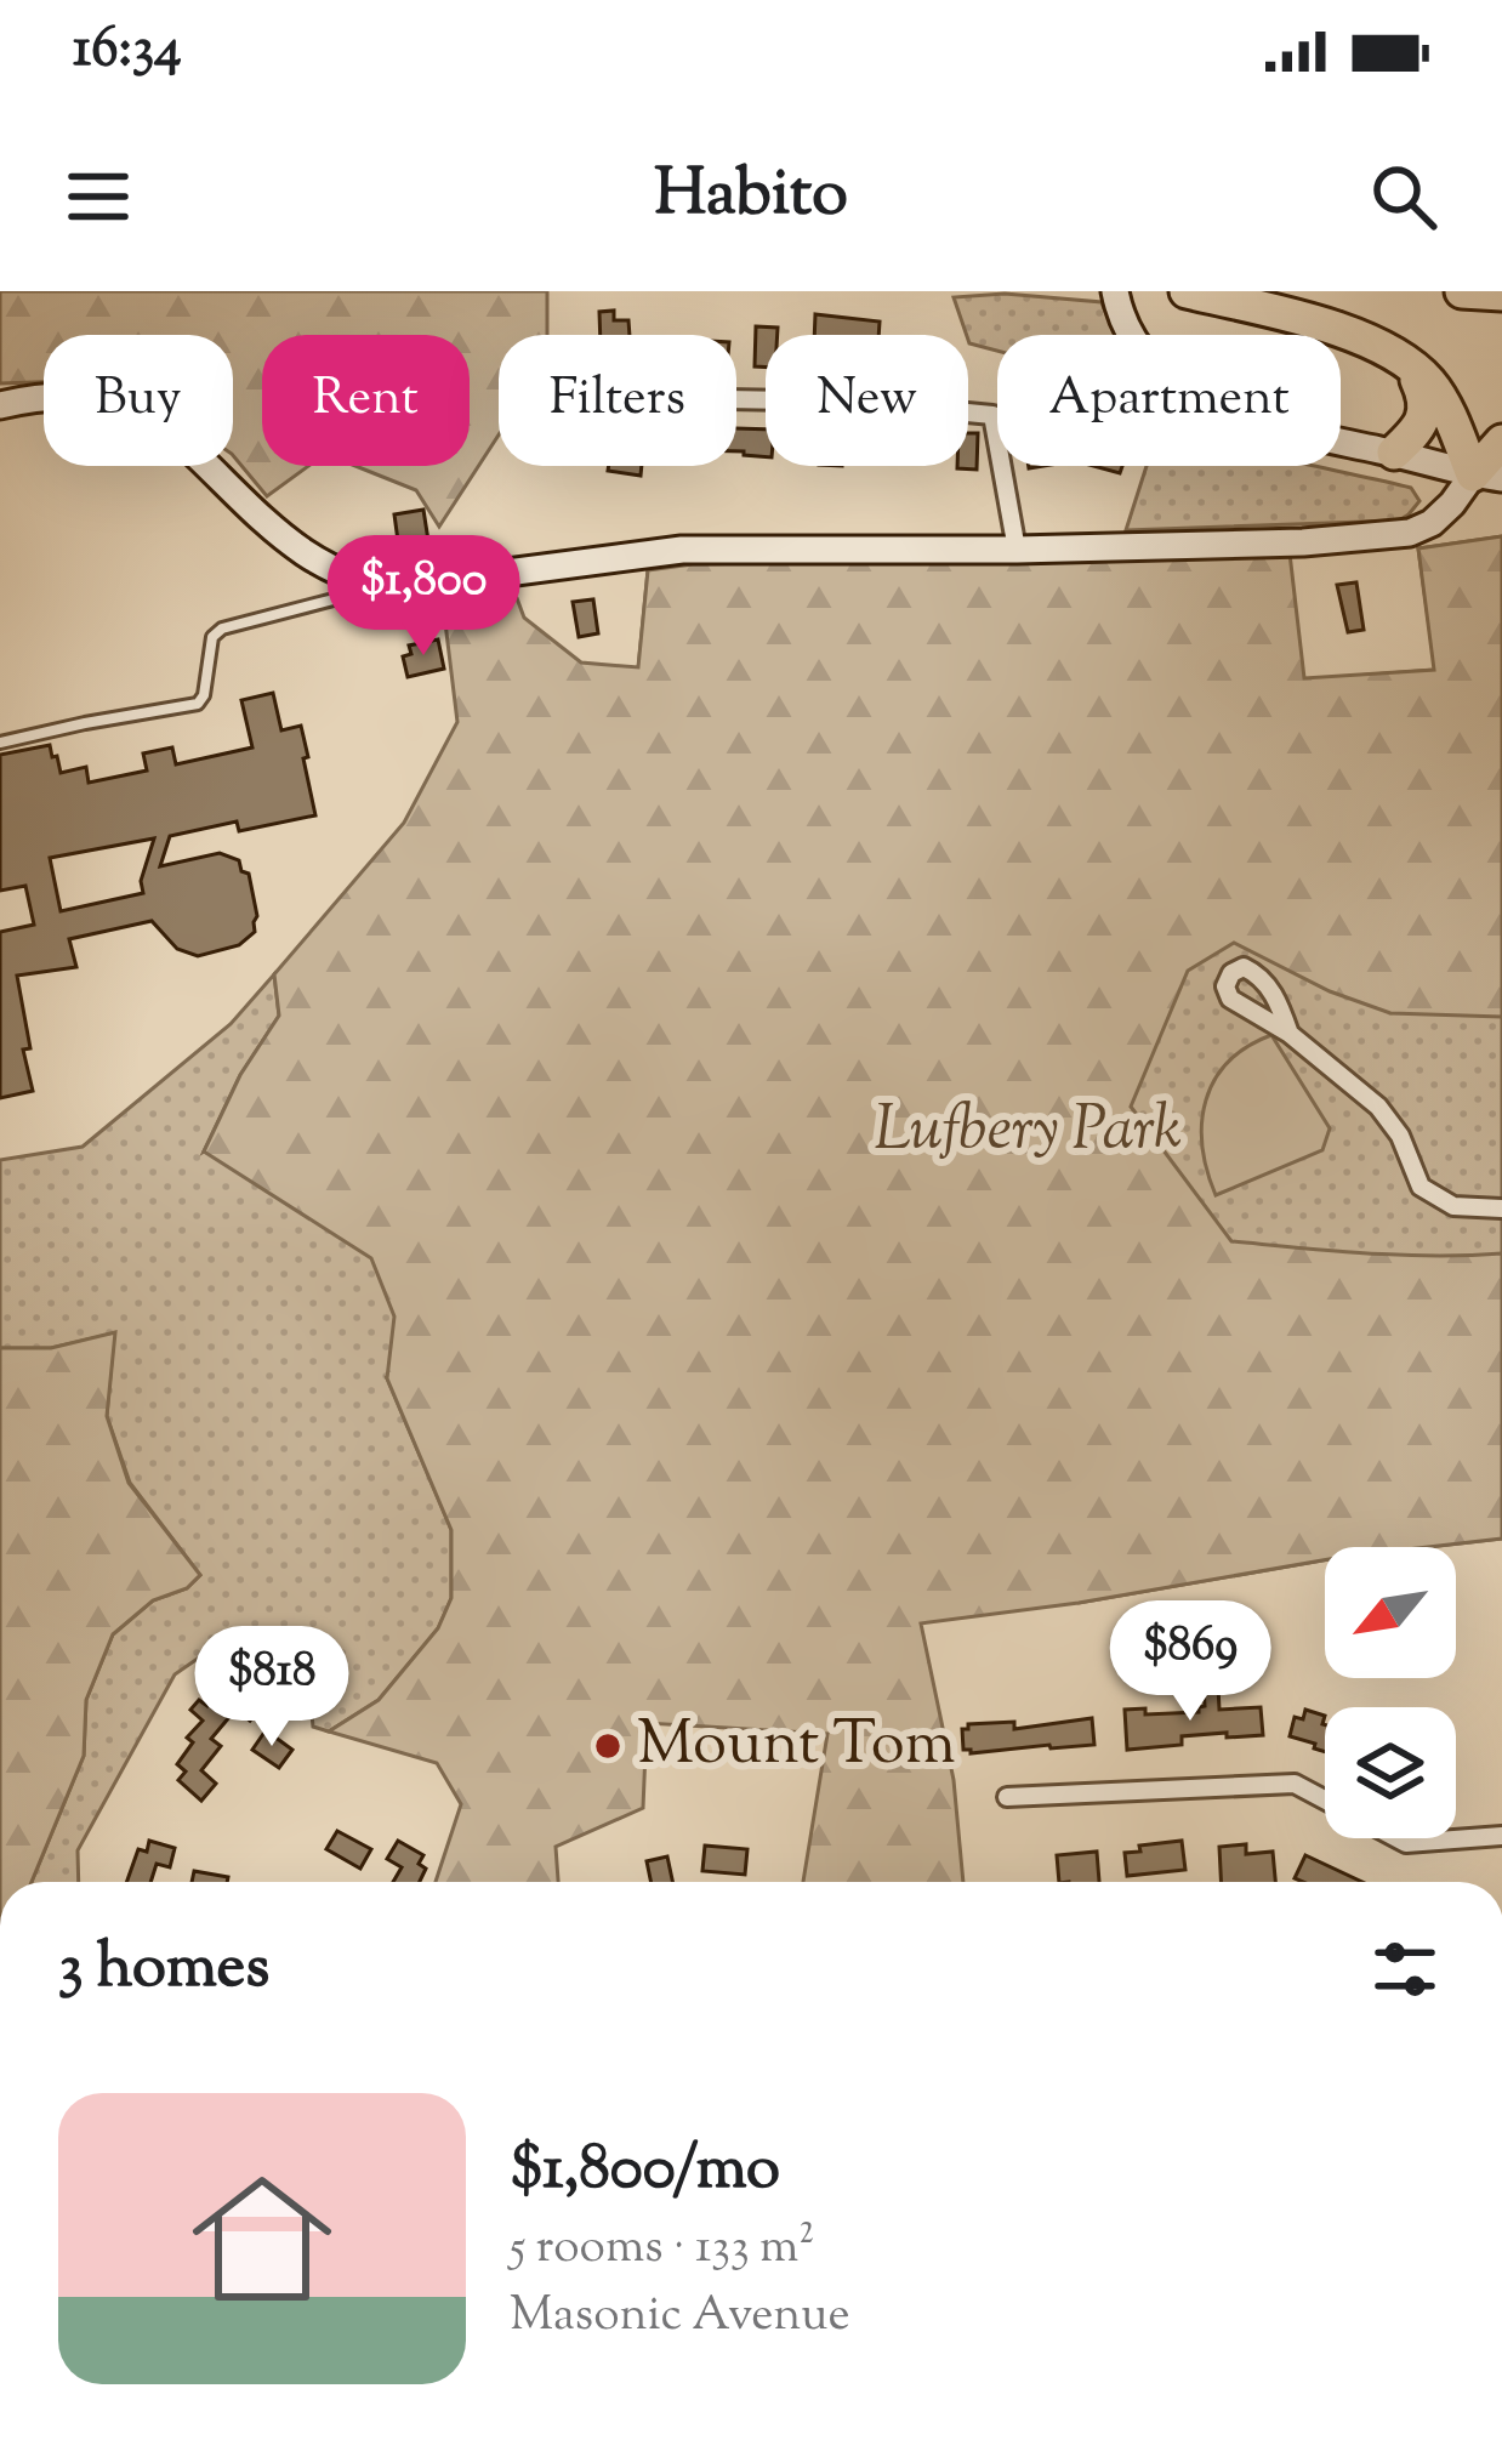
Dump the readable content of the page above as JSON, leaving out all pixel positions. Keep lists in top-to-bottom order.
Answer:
{
  "parks": ["Lufbery Park"],
  "places": ["Mount Tom"],
  "north": "bottom left",
  "page": {
    "status": "16:34",
    "header": "Habito",
    "chip": [
      "Buy",
      "Rent",
      "Filters",
      "New",
      "Apartment"
    ],
    "price": ["$1,800", "$869", "$818"],
    "heading": "3 homes",
    "list": [
      {
        "name": "$1,800/mo",
        "note": "5 rooms · 133 m² · Masonic Avenue"
      }
    ]
  }
}
